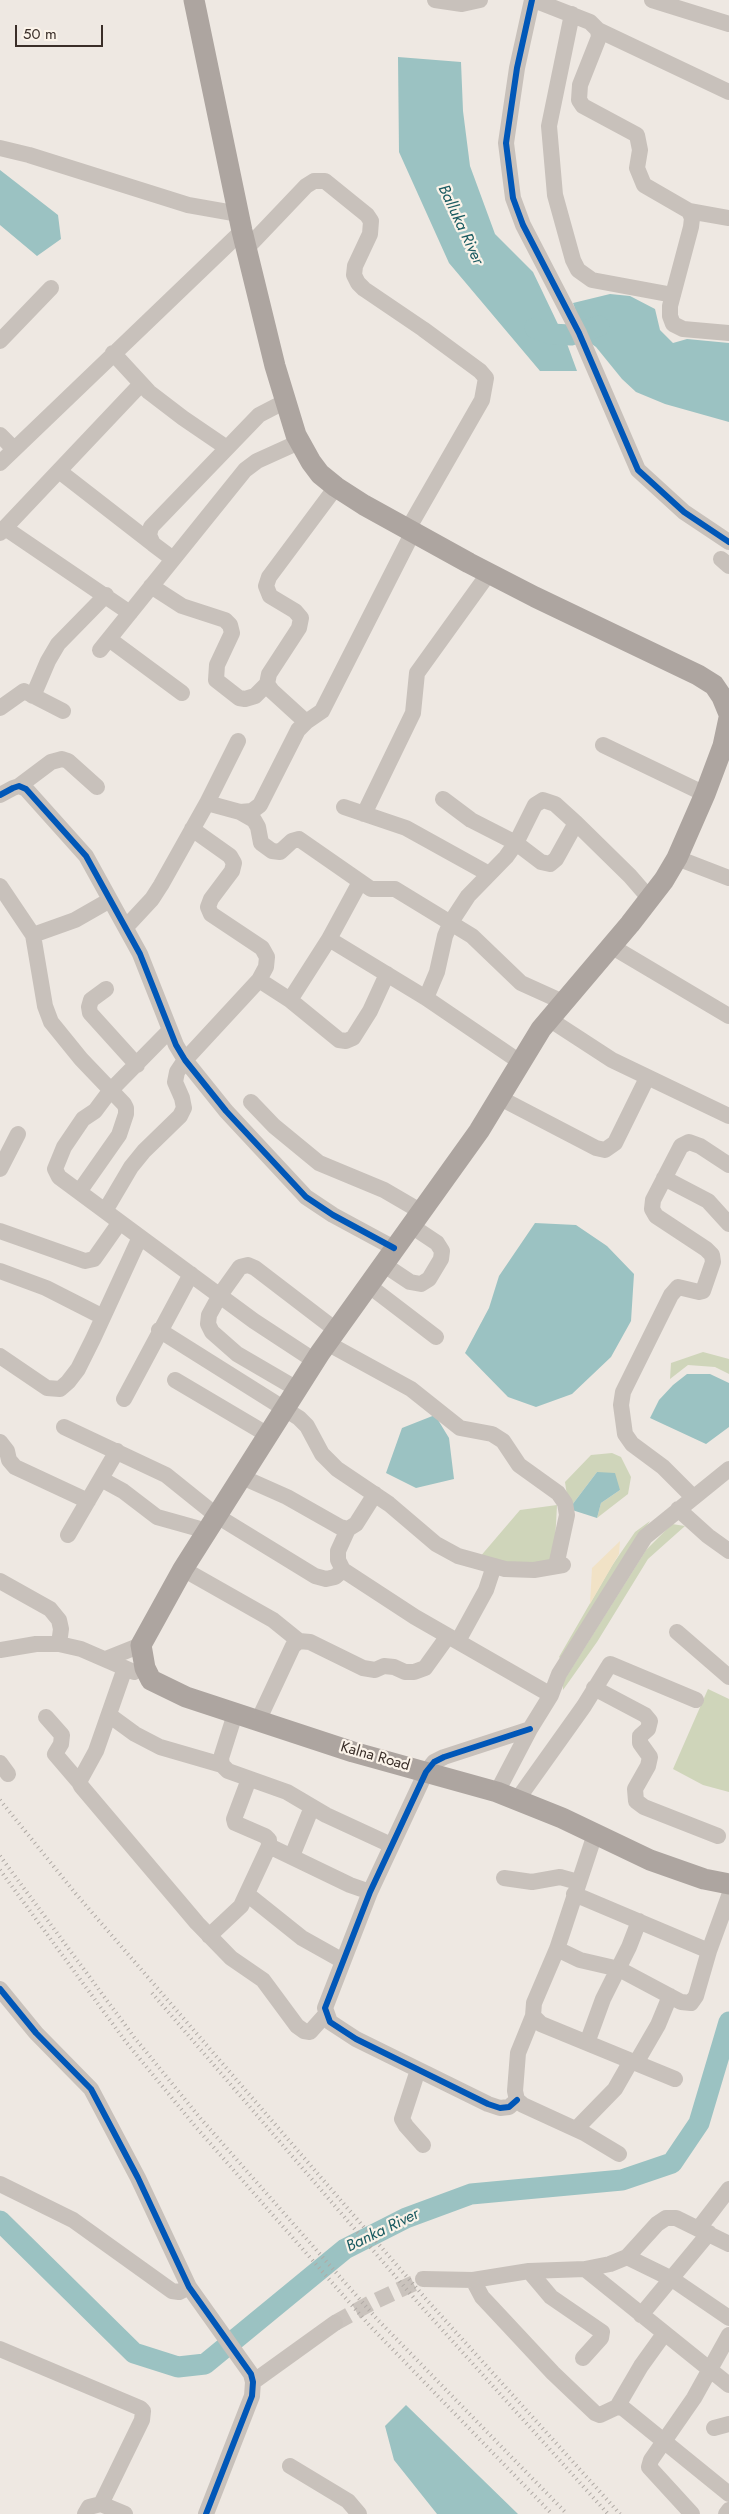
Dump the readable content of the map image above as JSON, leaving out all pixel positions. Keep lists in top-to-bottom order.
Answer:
{
  "streets": {
    "main road": ["Kalna Road"]
  },
  "water": ["Balluka River", "Banka River"],
  "scale_bar": "50 m"
}
